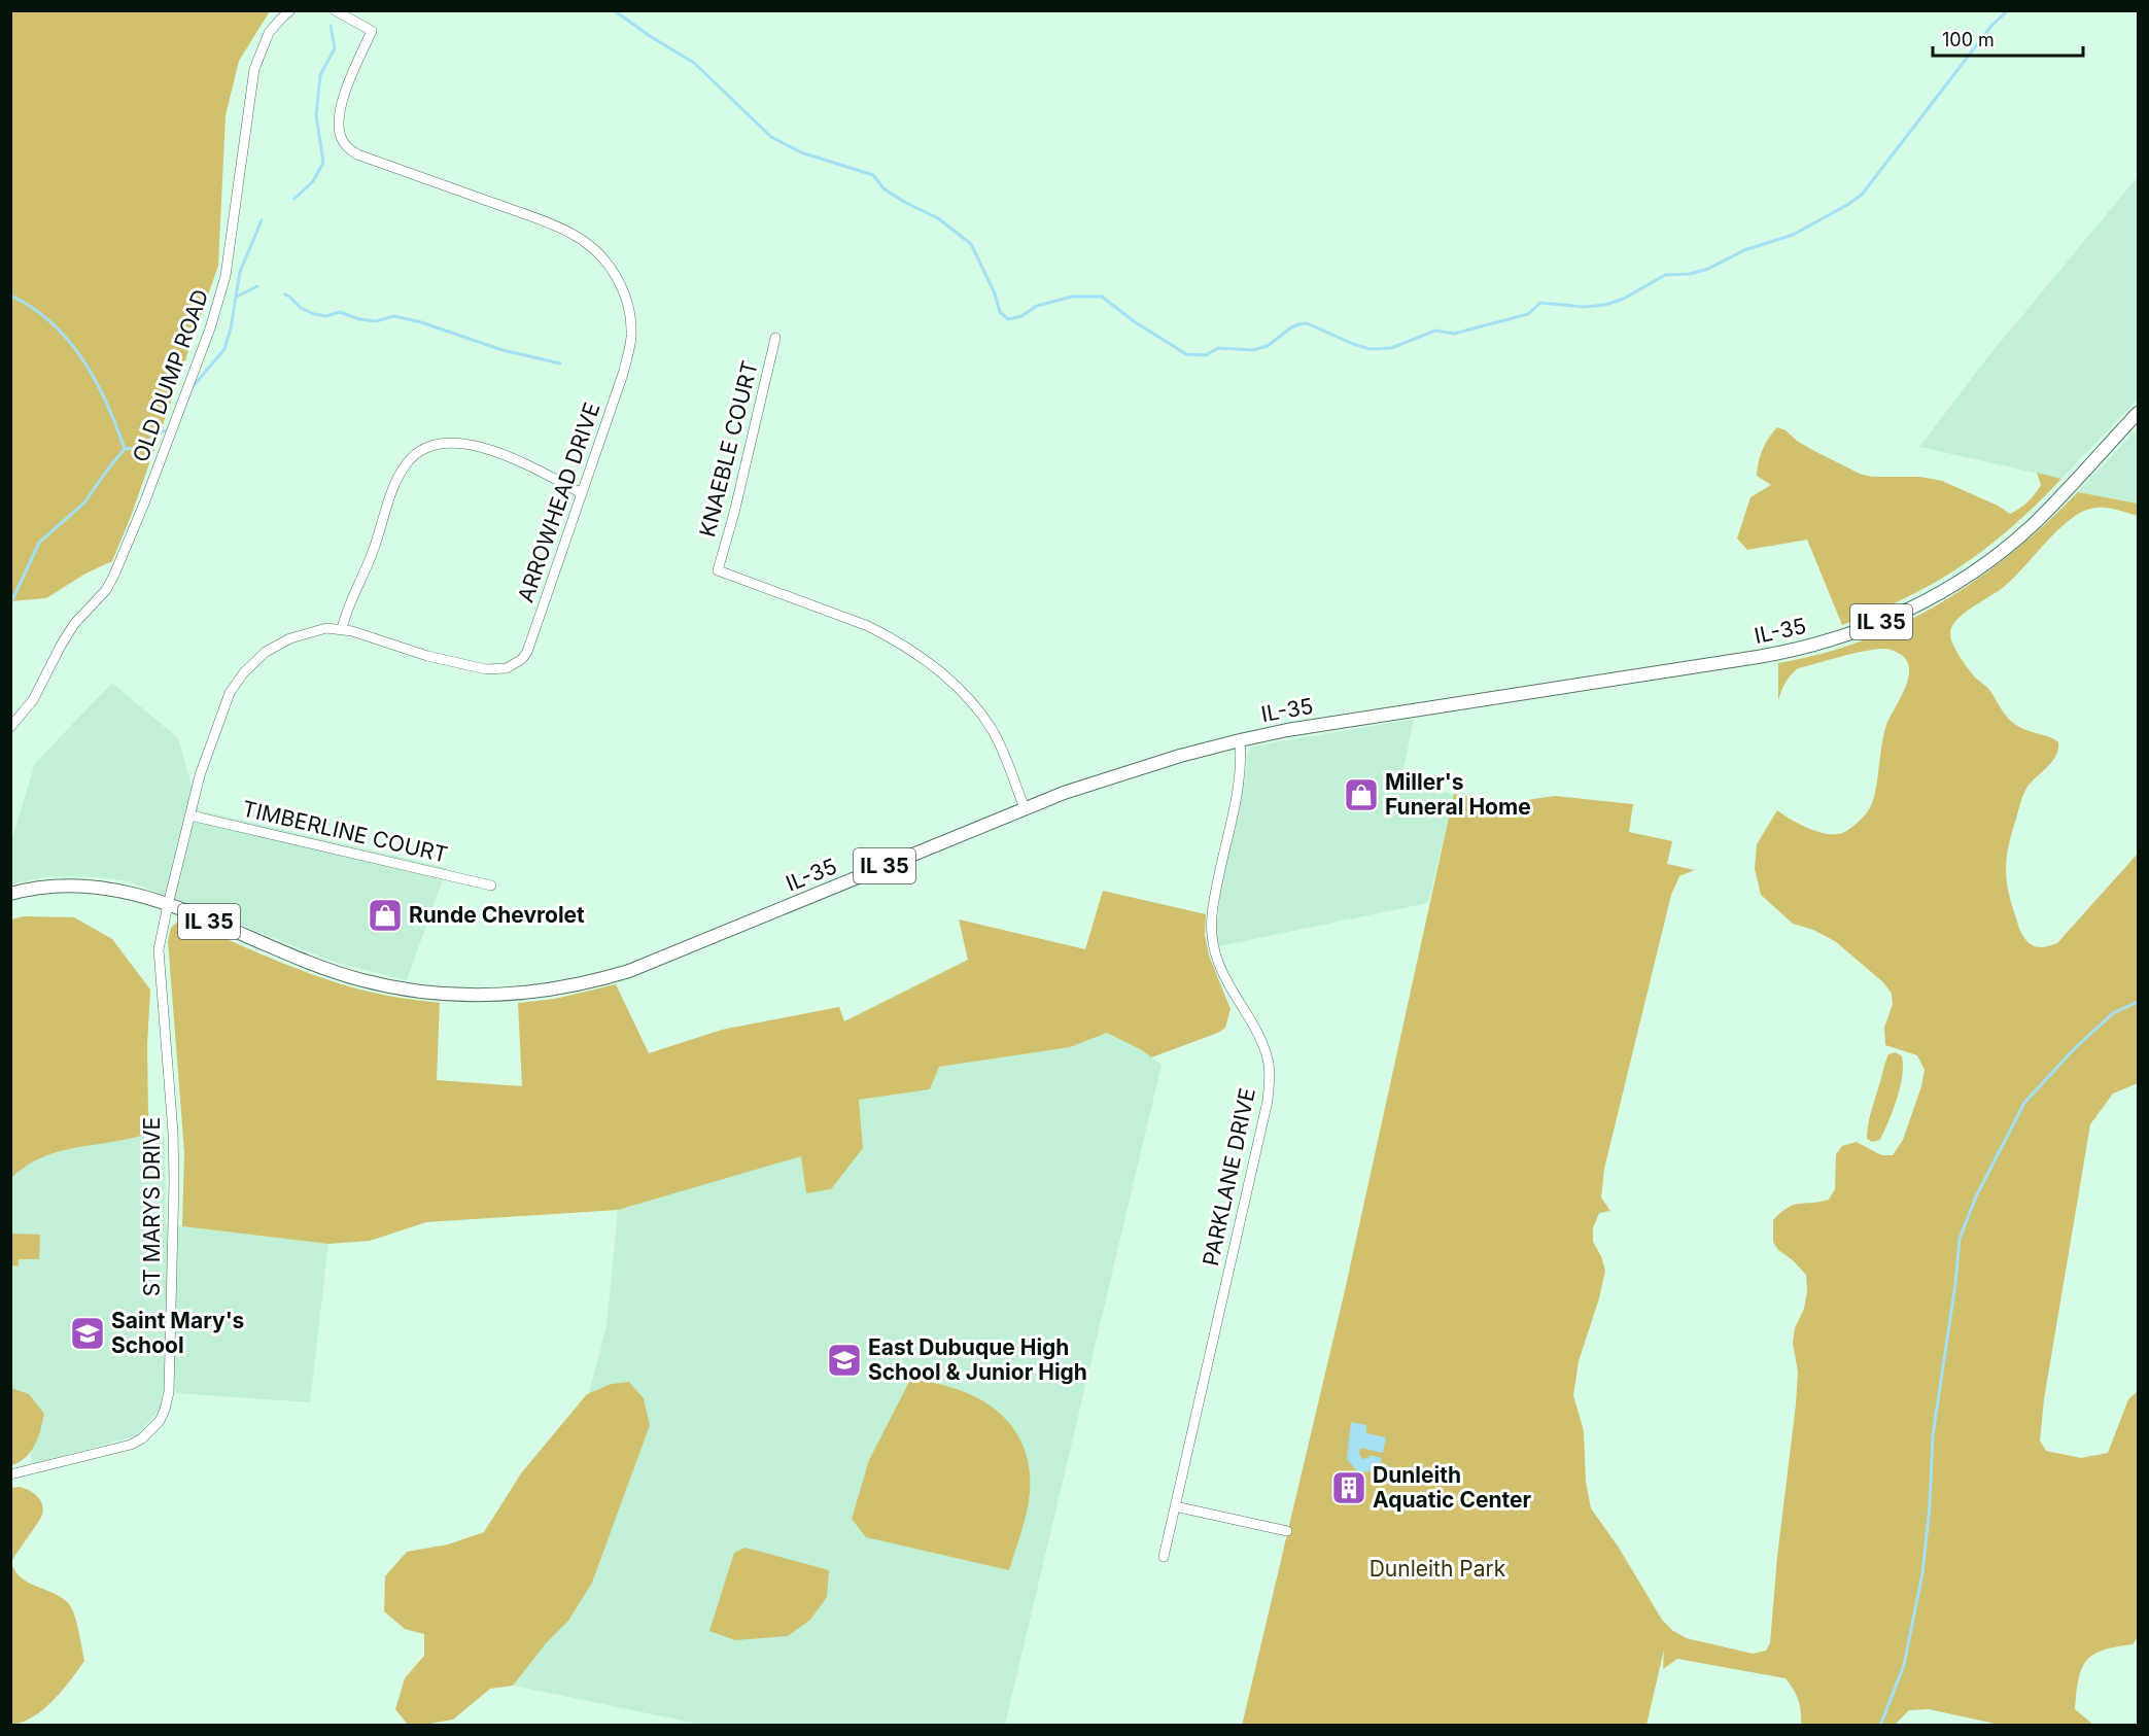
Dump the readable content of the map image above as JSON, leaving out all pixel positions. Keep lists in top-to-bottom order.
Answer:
{
  "streets": {
    "main road": ["IL 35", "IL-35"],
    "street": [
      "OLD DUMP ROAD",
      "KNAEBLE COURT",
      "ARROWHEAD DRIVE",
      "TIMBERLINE COURT",
      "PARKLANE DRIVE",
      "ST MARYS DRIVE"
    ]
  },
  "crossings": [
    ["KNAEBLE COURT", "IL-35"],
    ["ARROWHEAD DRIVE", "IL 35"],
    ["ARROWHEAD DRIVE", "IL-35"],
    ["ARROWHEAD DRIVE", "TIMBERLINE COURT"],
    ["ARROWHEAD DRIVE", "ST MARYS DRIVE"],
    ["IL 35", "IL-35"],
    ["IL 35", "ST MARYS DRIVE"],
    ["IL-35", "PARKLANE DRIVE"],
    ["IL-35", "ST MARYS DRIVE"]
  ],
  "parks": ["Dunleith Park"],
  "places": {
    "shop": ["Miller's Funeral Home", "Runde Chevrolet"],
    "school or university": ["Saint Mary's School", "East Dubuque High School & Junior High"],
    "building": ["Dunleith Aquatic Center"]
  },
  "scale_bar": "100 m"
}
